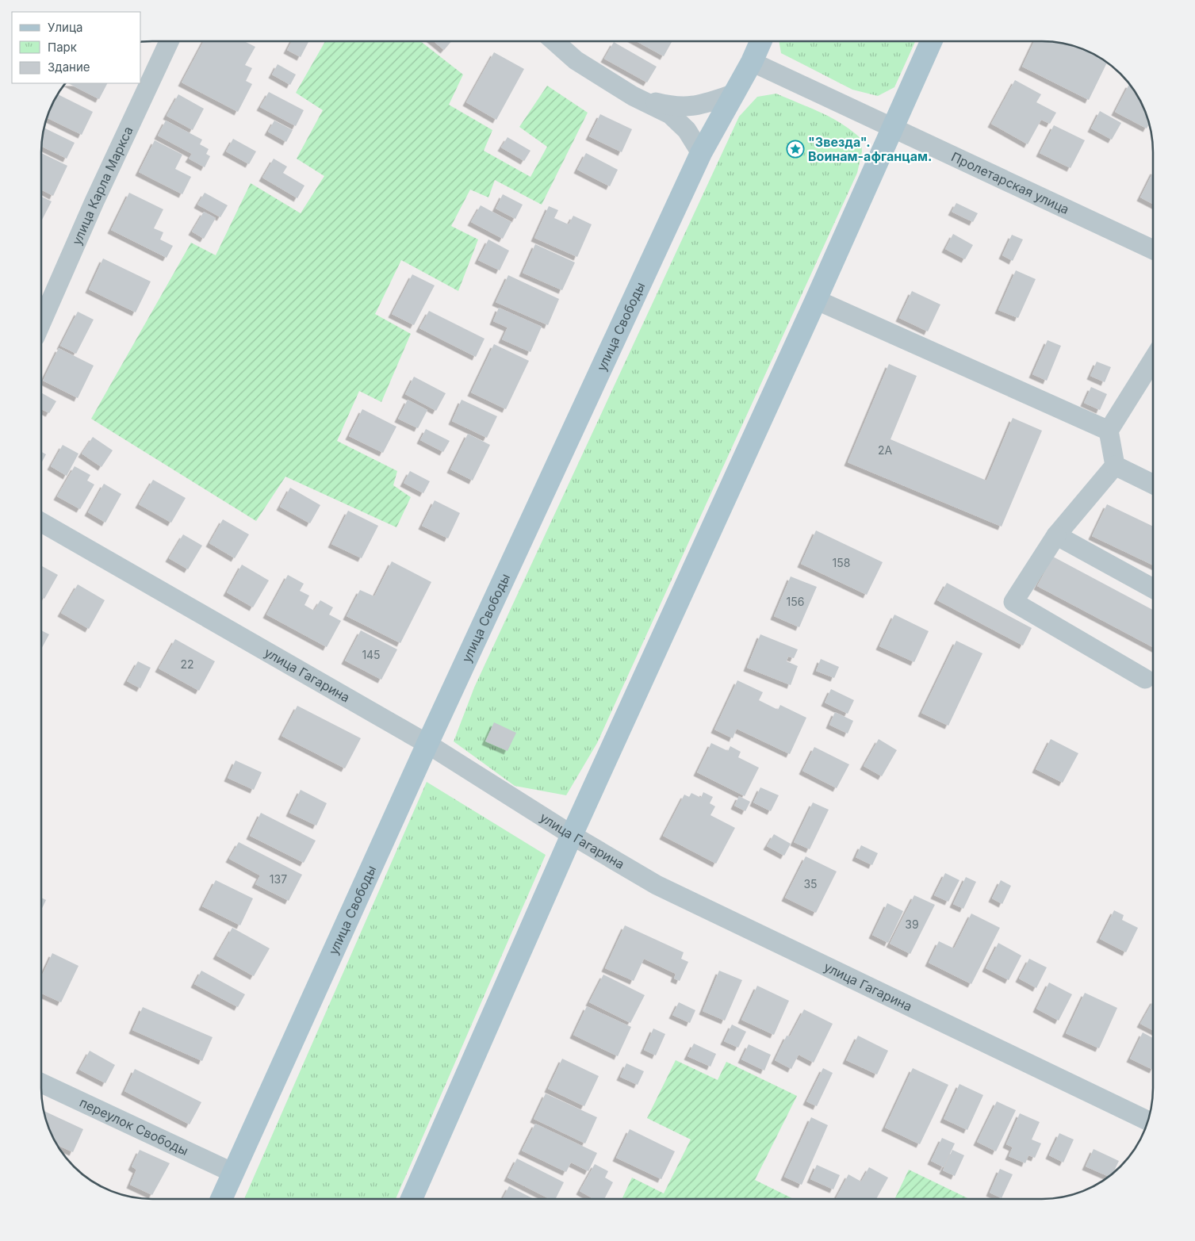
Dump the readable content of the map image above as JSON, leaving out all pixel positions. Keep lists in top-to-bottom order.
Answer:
{
  "streets": {
    "main road": ["улица Свободы"],
    "street": [
      "Пролетарская улица",
      "улица Карла Маркса",
      "улица Гагарина",
      "переулок Свободы"
    ]
  },
  "crossings": [
    ["Пролетарская улица", "улица Свободы"],
    ["улица Свободы", "улица Гагарина"],
    ["улица Свободы", "переулок Свободы"]
  ],
  "places": {
    "place": ["\"Звезда\". Воинам-афганцам."]
  },
  "house_numbers": [
    "2А",
    "158",
    "156",
    "145",
    "22",
    "137",
    "35",
    "39"
  ],
  "legend": ["Улица", "Парк", "Здание"]
}
